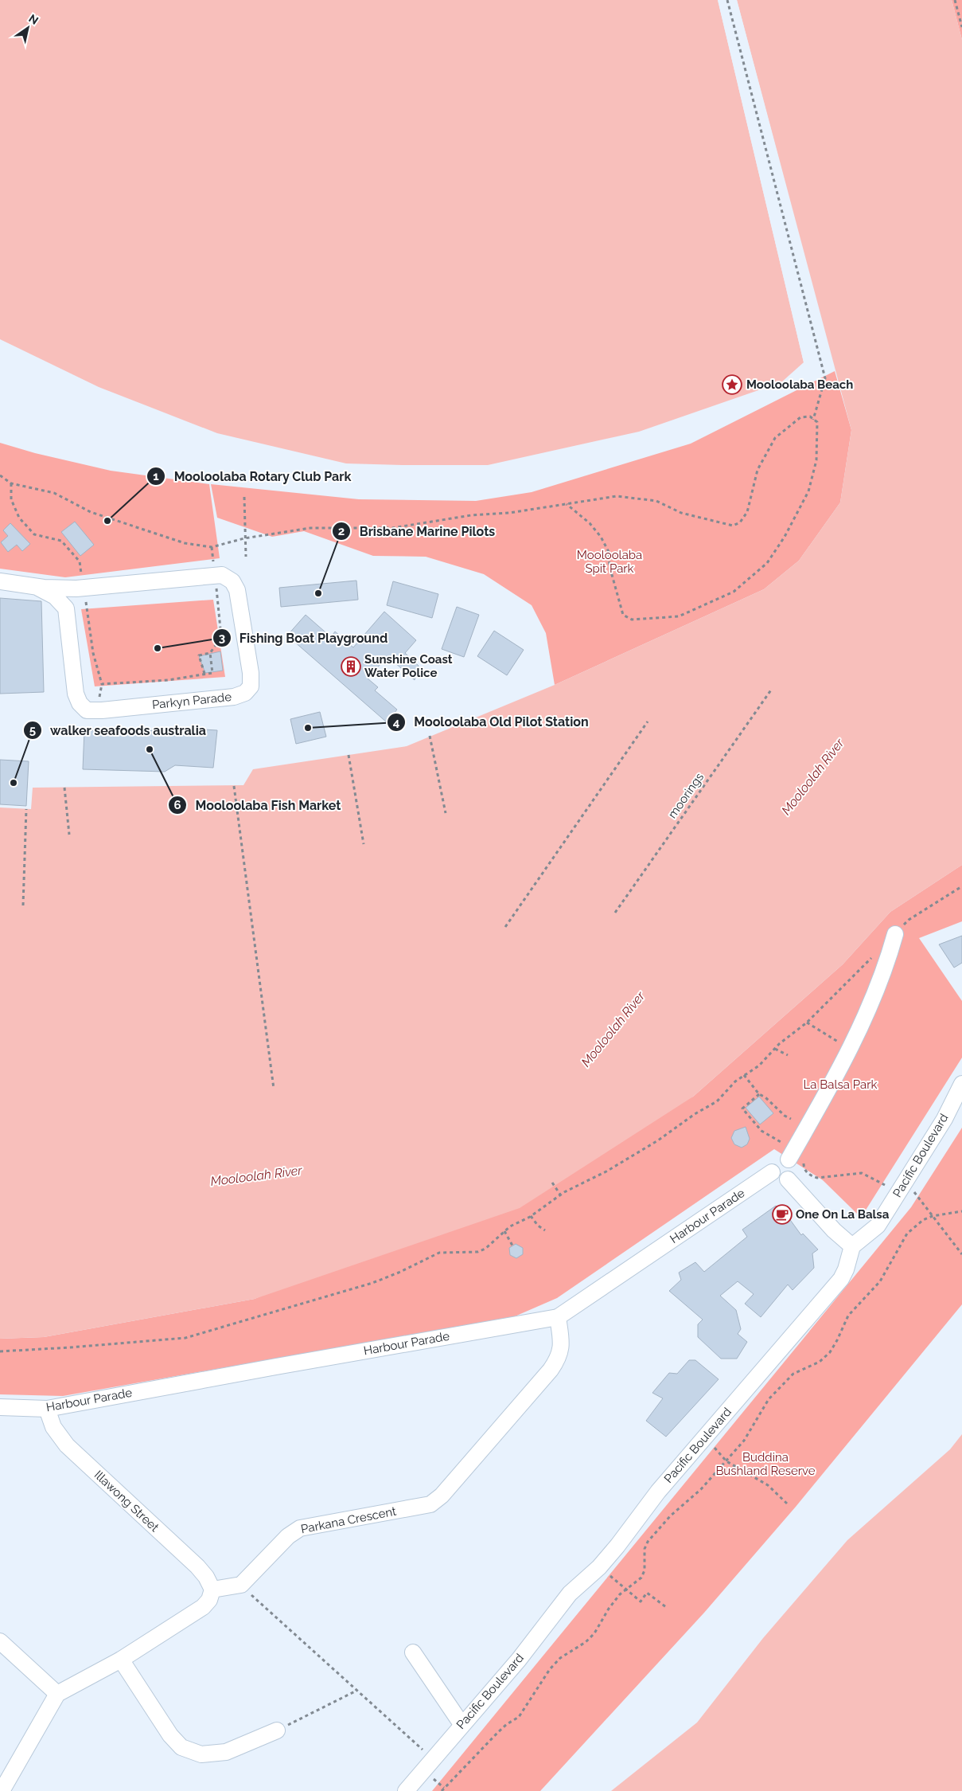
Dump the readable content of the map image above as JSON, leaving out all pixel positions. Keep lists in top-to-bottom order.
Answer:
{
  "streets": {
    "street": [
      "Parkyn Parade",
      "Pacific Boulevard",
      "Harbour Parade",
      "Illawong Street",
      "Parkana Crescent"
    ],
    "path": ["moorings"]
  },
  "crossings": [
    ["Harbour Parade", "Illawong Street"],
    ["Harbour Parade", "Parkana Crescent"]
  ],
  "water": ["Mooloolah River"],
  "parks": ["Mooloolaba Spit Park", "La Balsa Park", "Buddina Bushland Reserve"],
  "places": {
    "place": ["Mooloolaba Beach"],
    "other": [
      "Mooloolaba Rotary Club Park",
      "Brisbane Marine Pilots",
      "Fishing Boat Playground",
      "Mooloolaba Old Pilot Station",
      "Mooloolaba Fish Market",
      "walker seafoods australia"
    ],
    "building": ["Sunshine Coast Water Police"],
    "cafe": ["One On La Balsa"]
  },
  "north": "top right"
}
